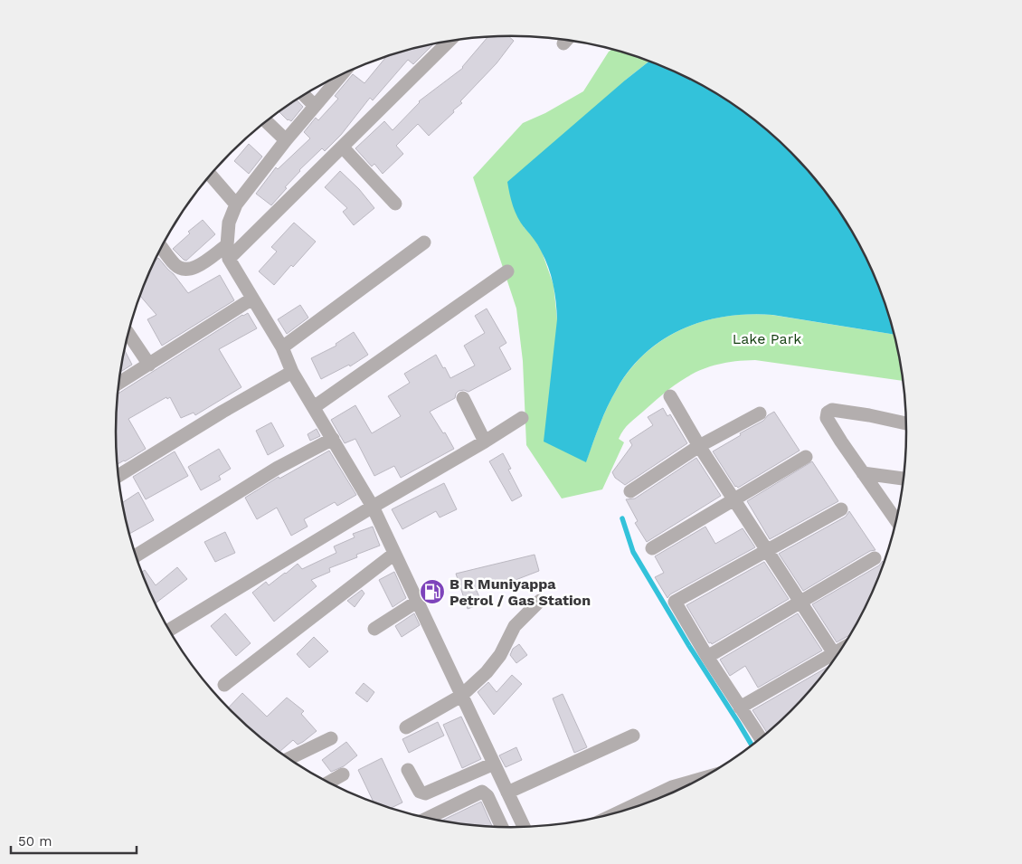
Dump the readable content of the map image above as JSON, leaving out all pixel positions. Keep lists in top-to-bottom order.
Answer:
{
  "parks": ["Lake Park"],
  "places": {
    "fuel station": ["B R Muniyappa Petrol / Gas Station"]
  },
  "scale_bar": "50 m"
}
